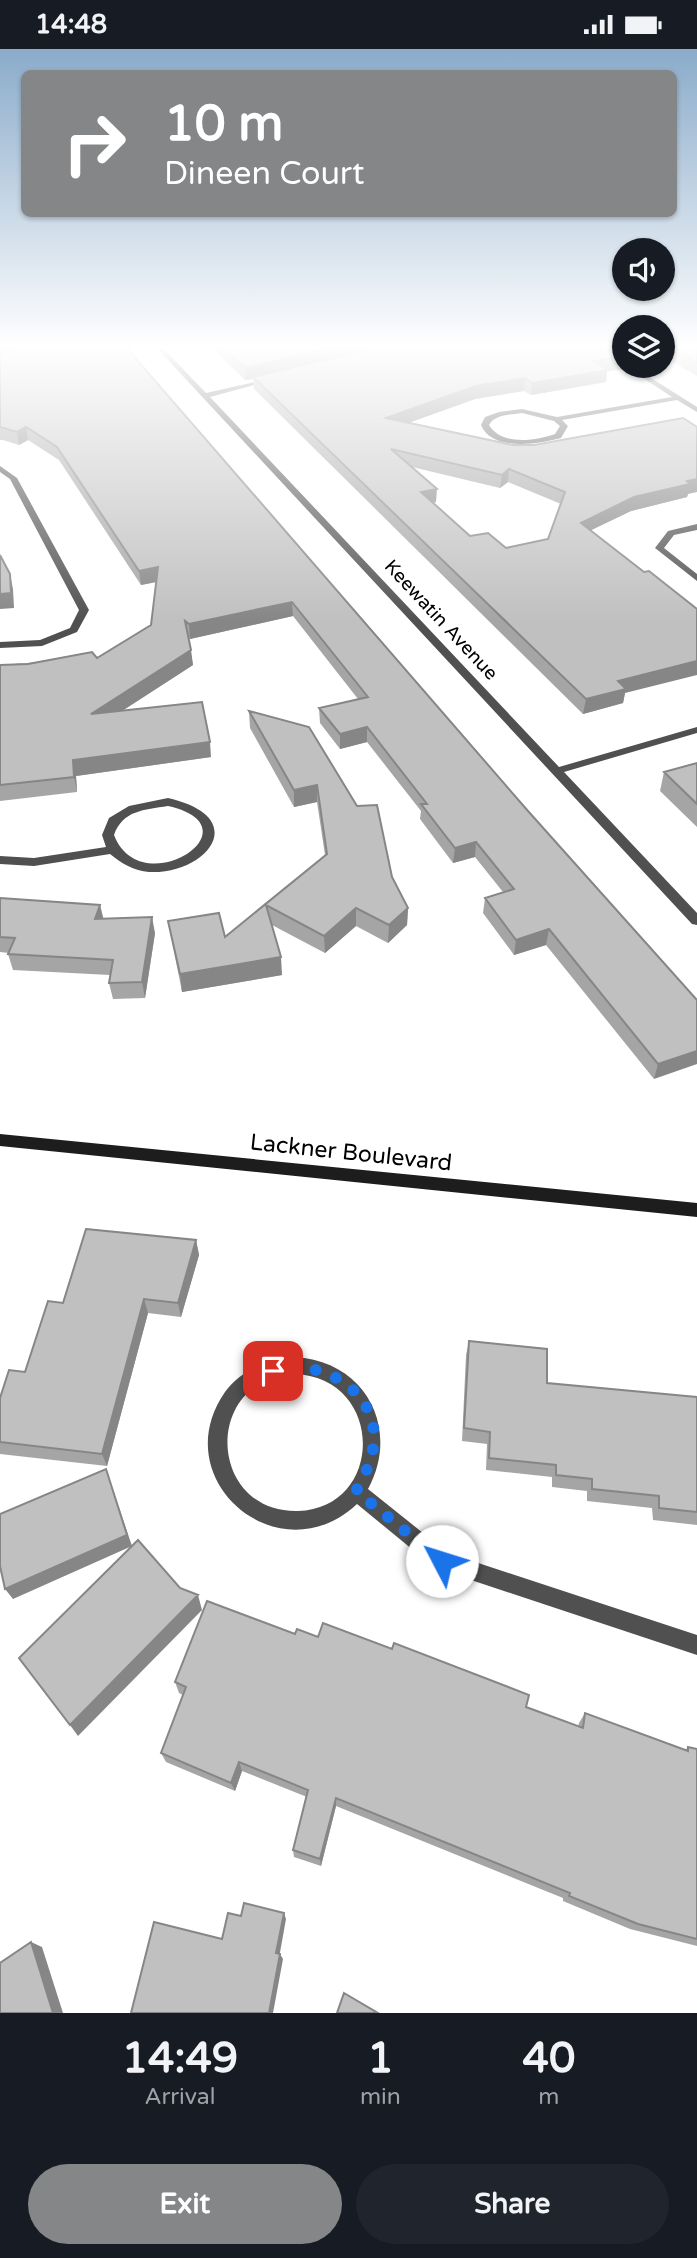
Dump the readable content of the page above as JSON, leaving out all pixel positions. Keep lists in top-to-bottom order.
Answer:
{
  "streets": {
    "main road": ["Lackner Boulevard"],
    "street": ["Keewatin Avenue"]
  },
  "page": {
    "status": "14:48",
    "turn": ["10 m", "Dineen Court"],
    "eta": [
      "14:49",
      "Arrival",
      "1",
      "min",
      "40",
      "m"
    ],
    "buttons": ["Exit", "Share"]
  }
}
